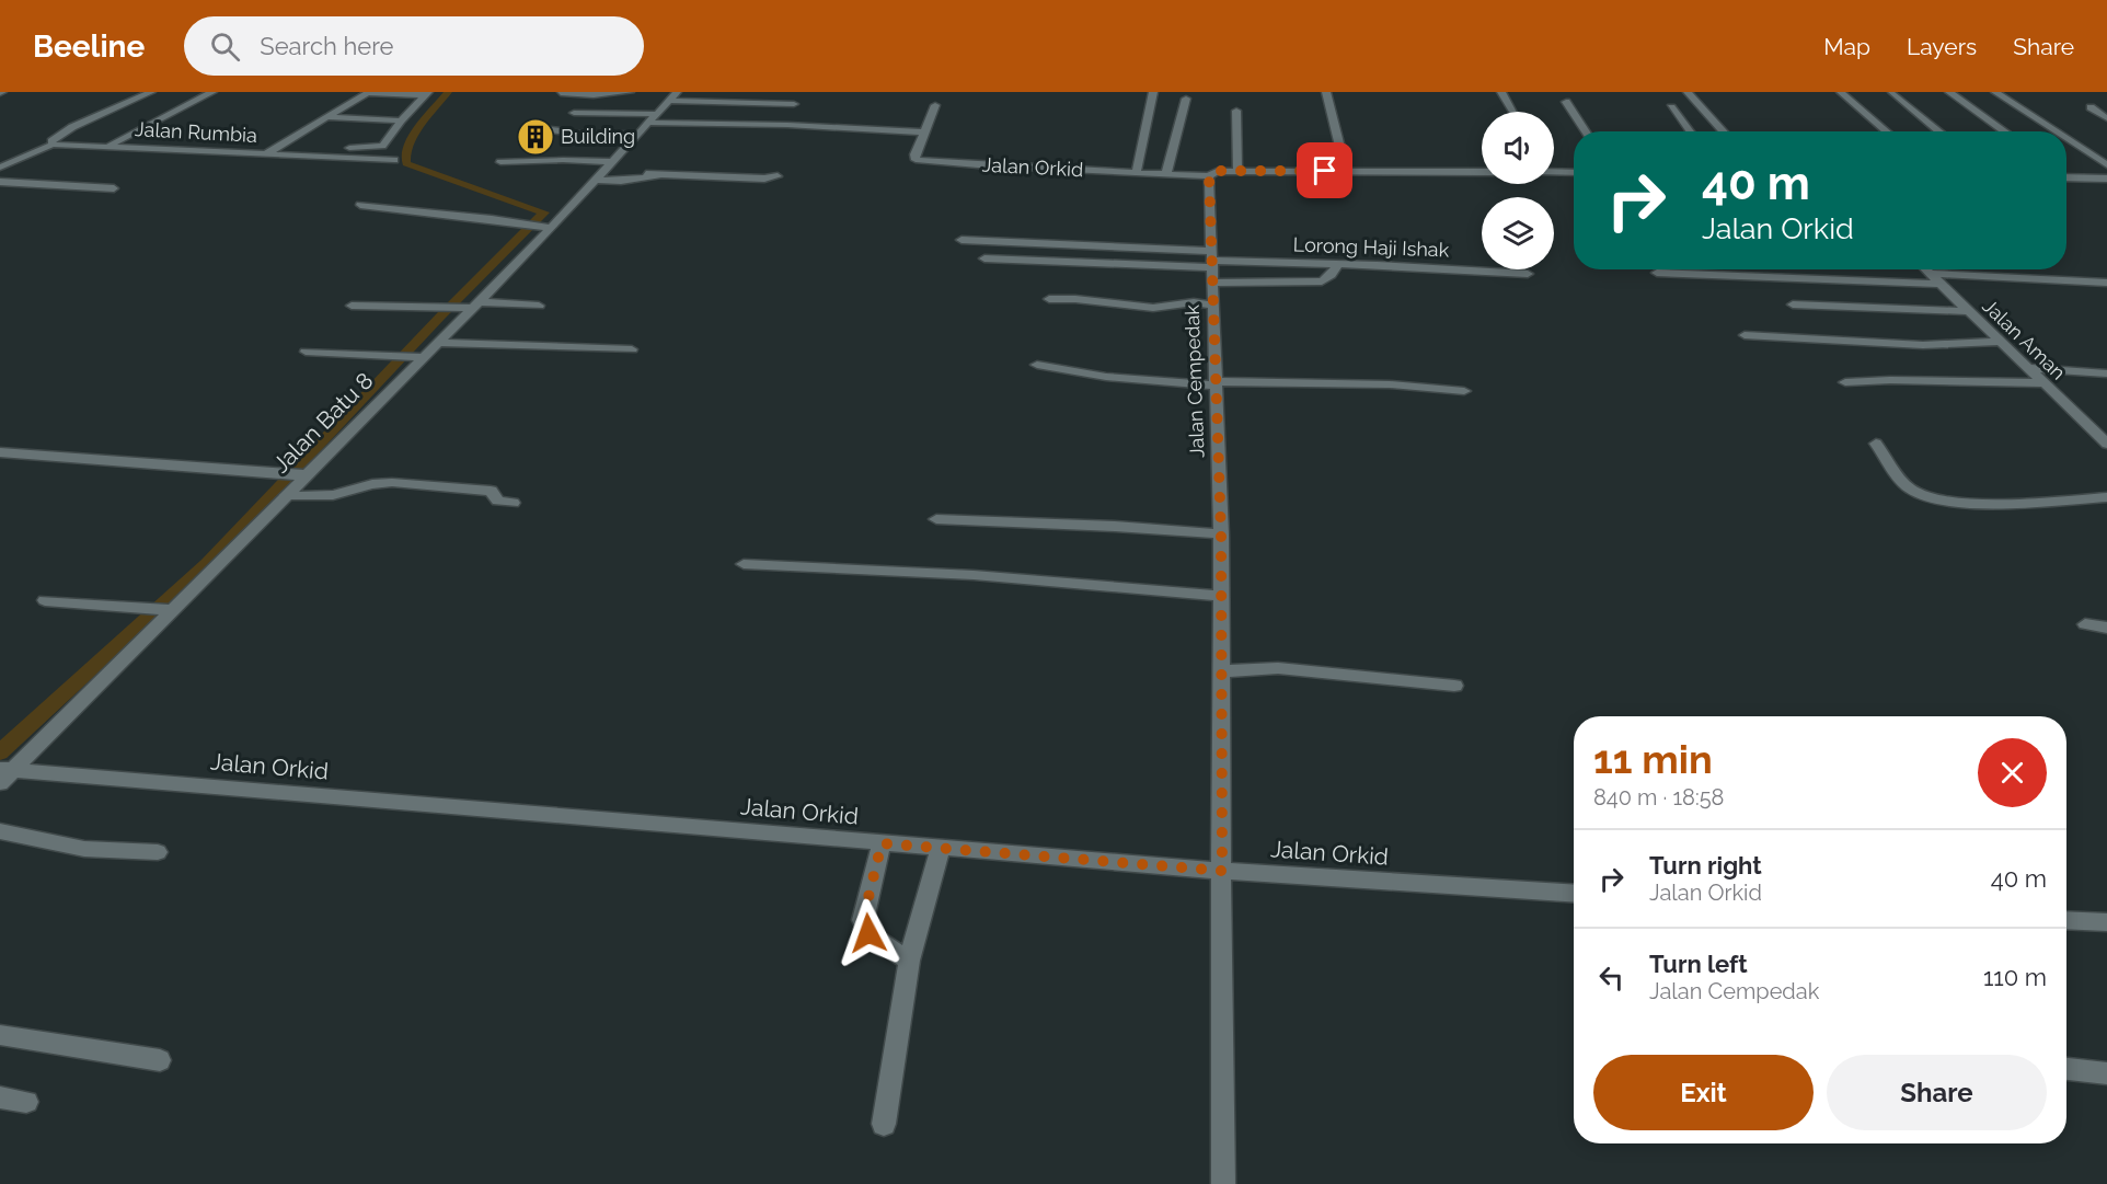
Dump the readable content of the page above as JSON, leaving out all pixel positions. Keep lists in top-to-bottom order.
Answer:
{
  "streets": {
    "street": [
      "Jalan Rumbia",
      "Jalan Orkid",
      "Lorong Haji Ishak",
      "Jalan Aman",
      "Jalan Cempedak",
      "Jalan Batu 8"
    ]
  },
  "crossings": [
    ["Jalan Orkid", "Jalan Cempedak"],
    ["Jalan Orkid", "Jalan Batu 8"],
    ["Lorong Haji Ishak", "Jalan Cempedak"]
  ],
  "places": {
    "building": ["Building"]
  },
  "page": {
    "header": "Beeline",
    "search": "Search here",
    "nav": ["Map", "Layers", "Share"],
    "turn": ["40 m", "Jalan Orkid"],
    "heading": ["11 min", "840 m · 18:58"],
    "list": [
      {
        "name": "Turn right",
        "note": "Jalan Orkid",
        "value": "40 m"
      },
      {
        "name": "Turn left",
        "note": "Jalan Cempedak",
        "value": "110 m"
      }
    ],
    "buttons": ["Exit", "Share"]
  }
}
